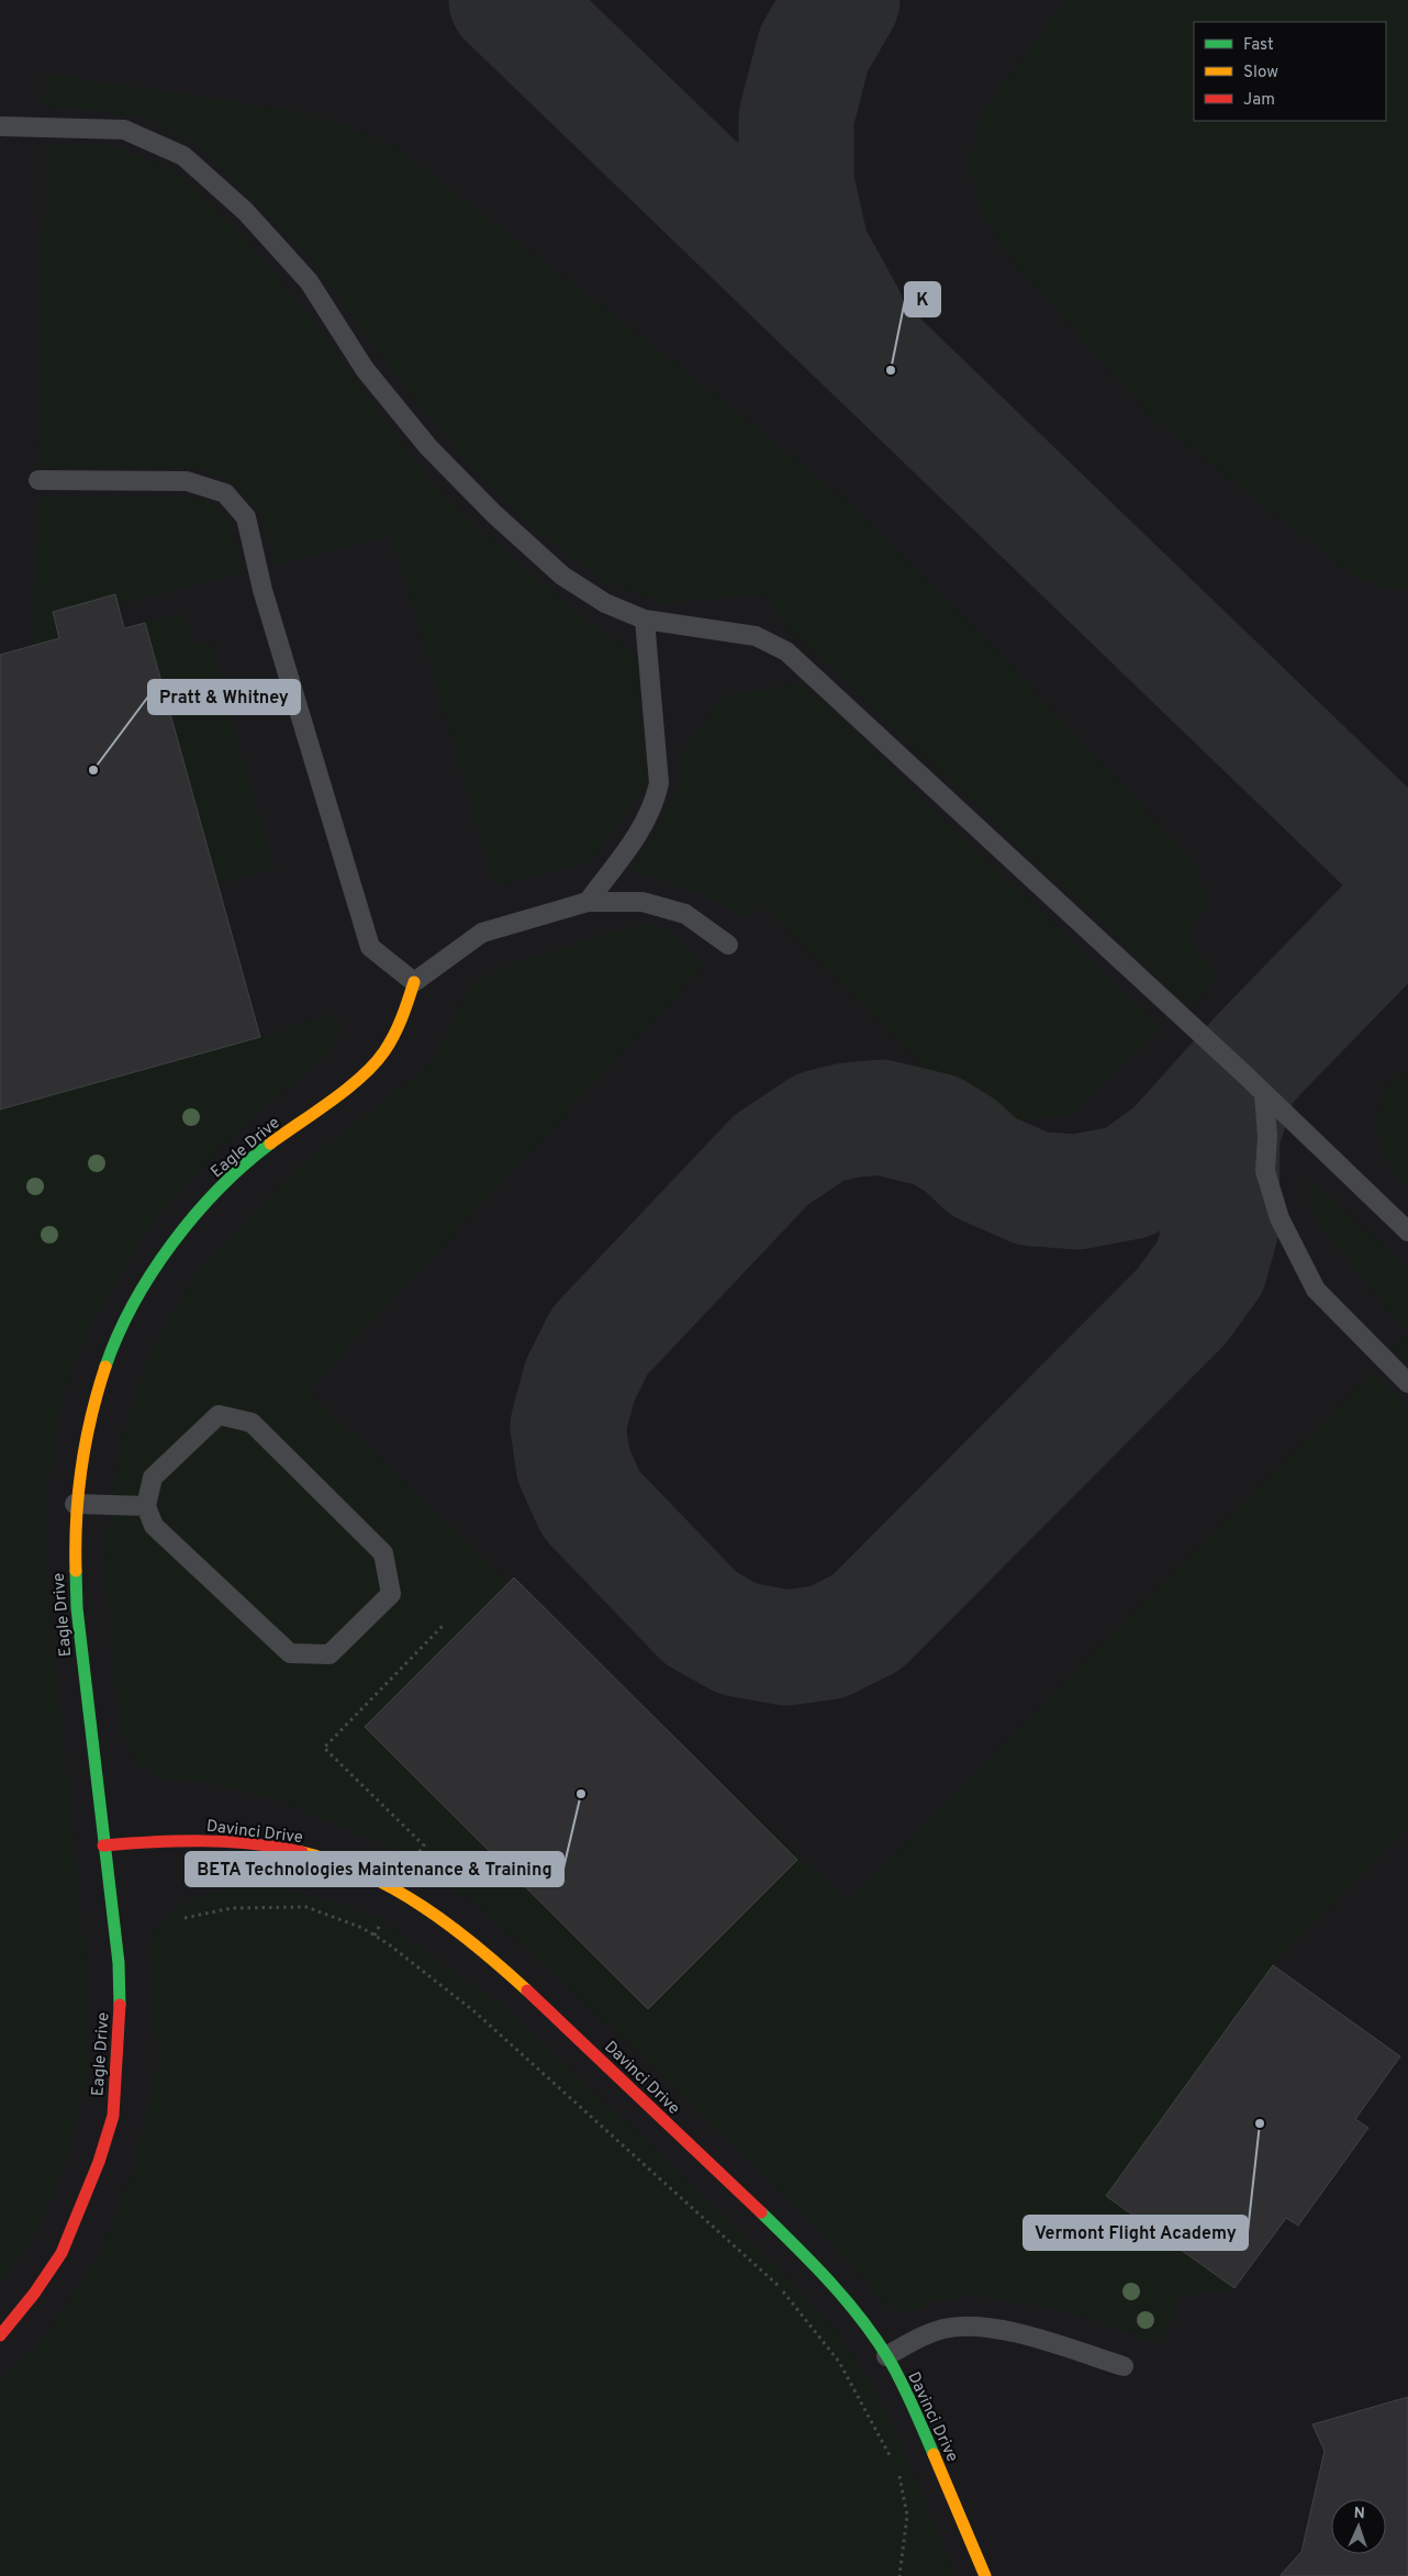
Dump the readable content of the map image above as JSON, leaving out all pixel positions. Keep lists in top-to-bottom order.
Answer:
{
  "streets": {
    "street": ["Eagle Drive", "Davinci Drive"]
  },
  "crossings": [
    ["Eagle Drive", "Davinci Drive"]
  ],
  "places": [
    "K",
    "Pratt & Whitney",
    "BETA Technologies Maintenance & Training",
    "Vermont Flight Academy"
  ],
  "legend": ["Fast", "Slow", "Jam"],
  "north": "top"
}
